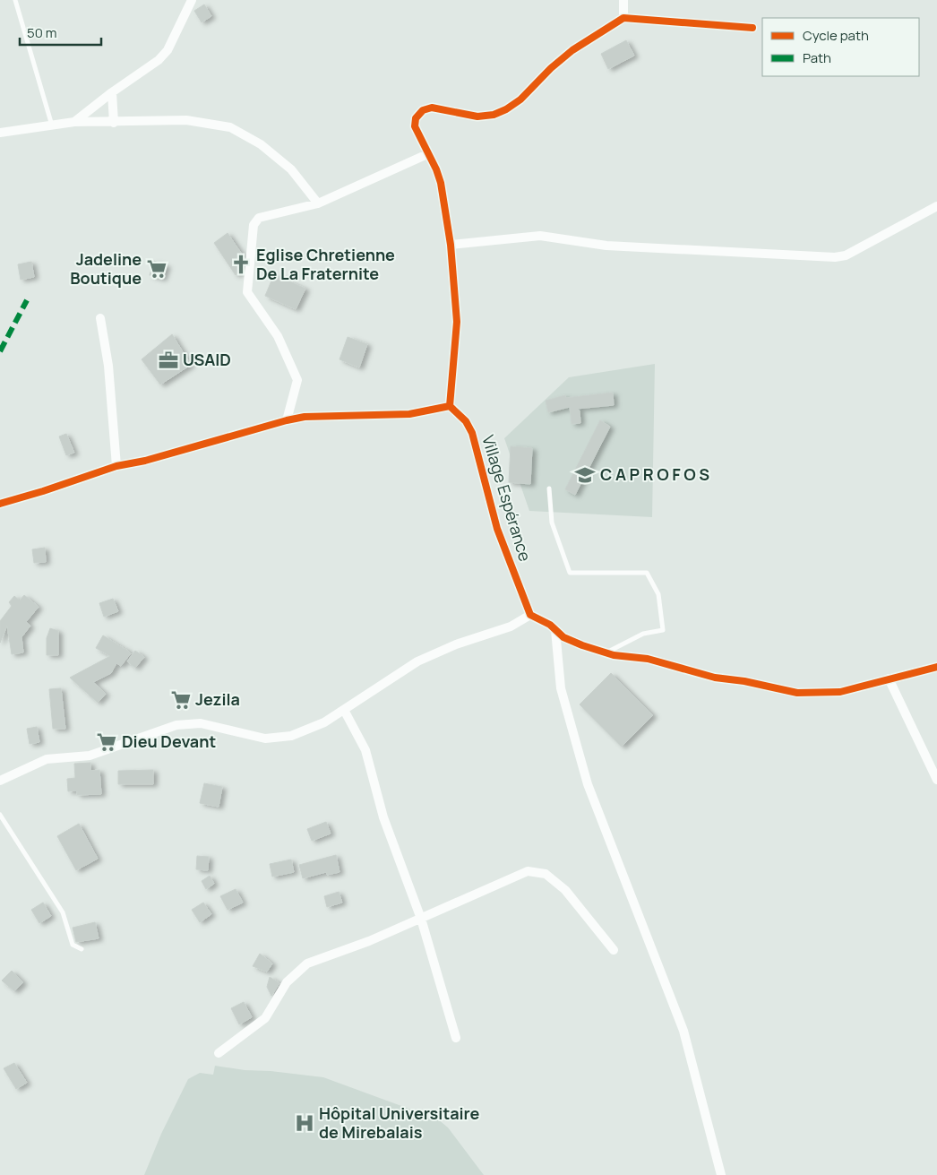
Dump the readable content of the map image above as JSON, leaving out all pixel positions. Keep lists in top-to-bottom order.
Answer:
{
  "streets": {
    "street": ["Village Espérance"]
  },
  "places": {
    "church": ["Eglise Chretienne De La Fraternite"],
    "supermarket": ["Jadeline Boutique", "Jezila", "Dieu Devant"],
    "office": ["USAID"],
    "school or university": ["C A P R O F O S"],
    "hospital": ["Hôpital Universitaire de Mirebalais"]
  },
  "legend": ["Cycle path", "Path"],
  "scale_bar": "50 m"
}
